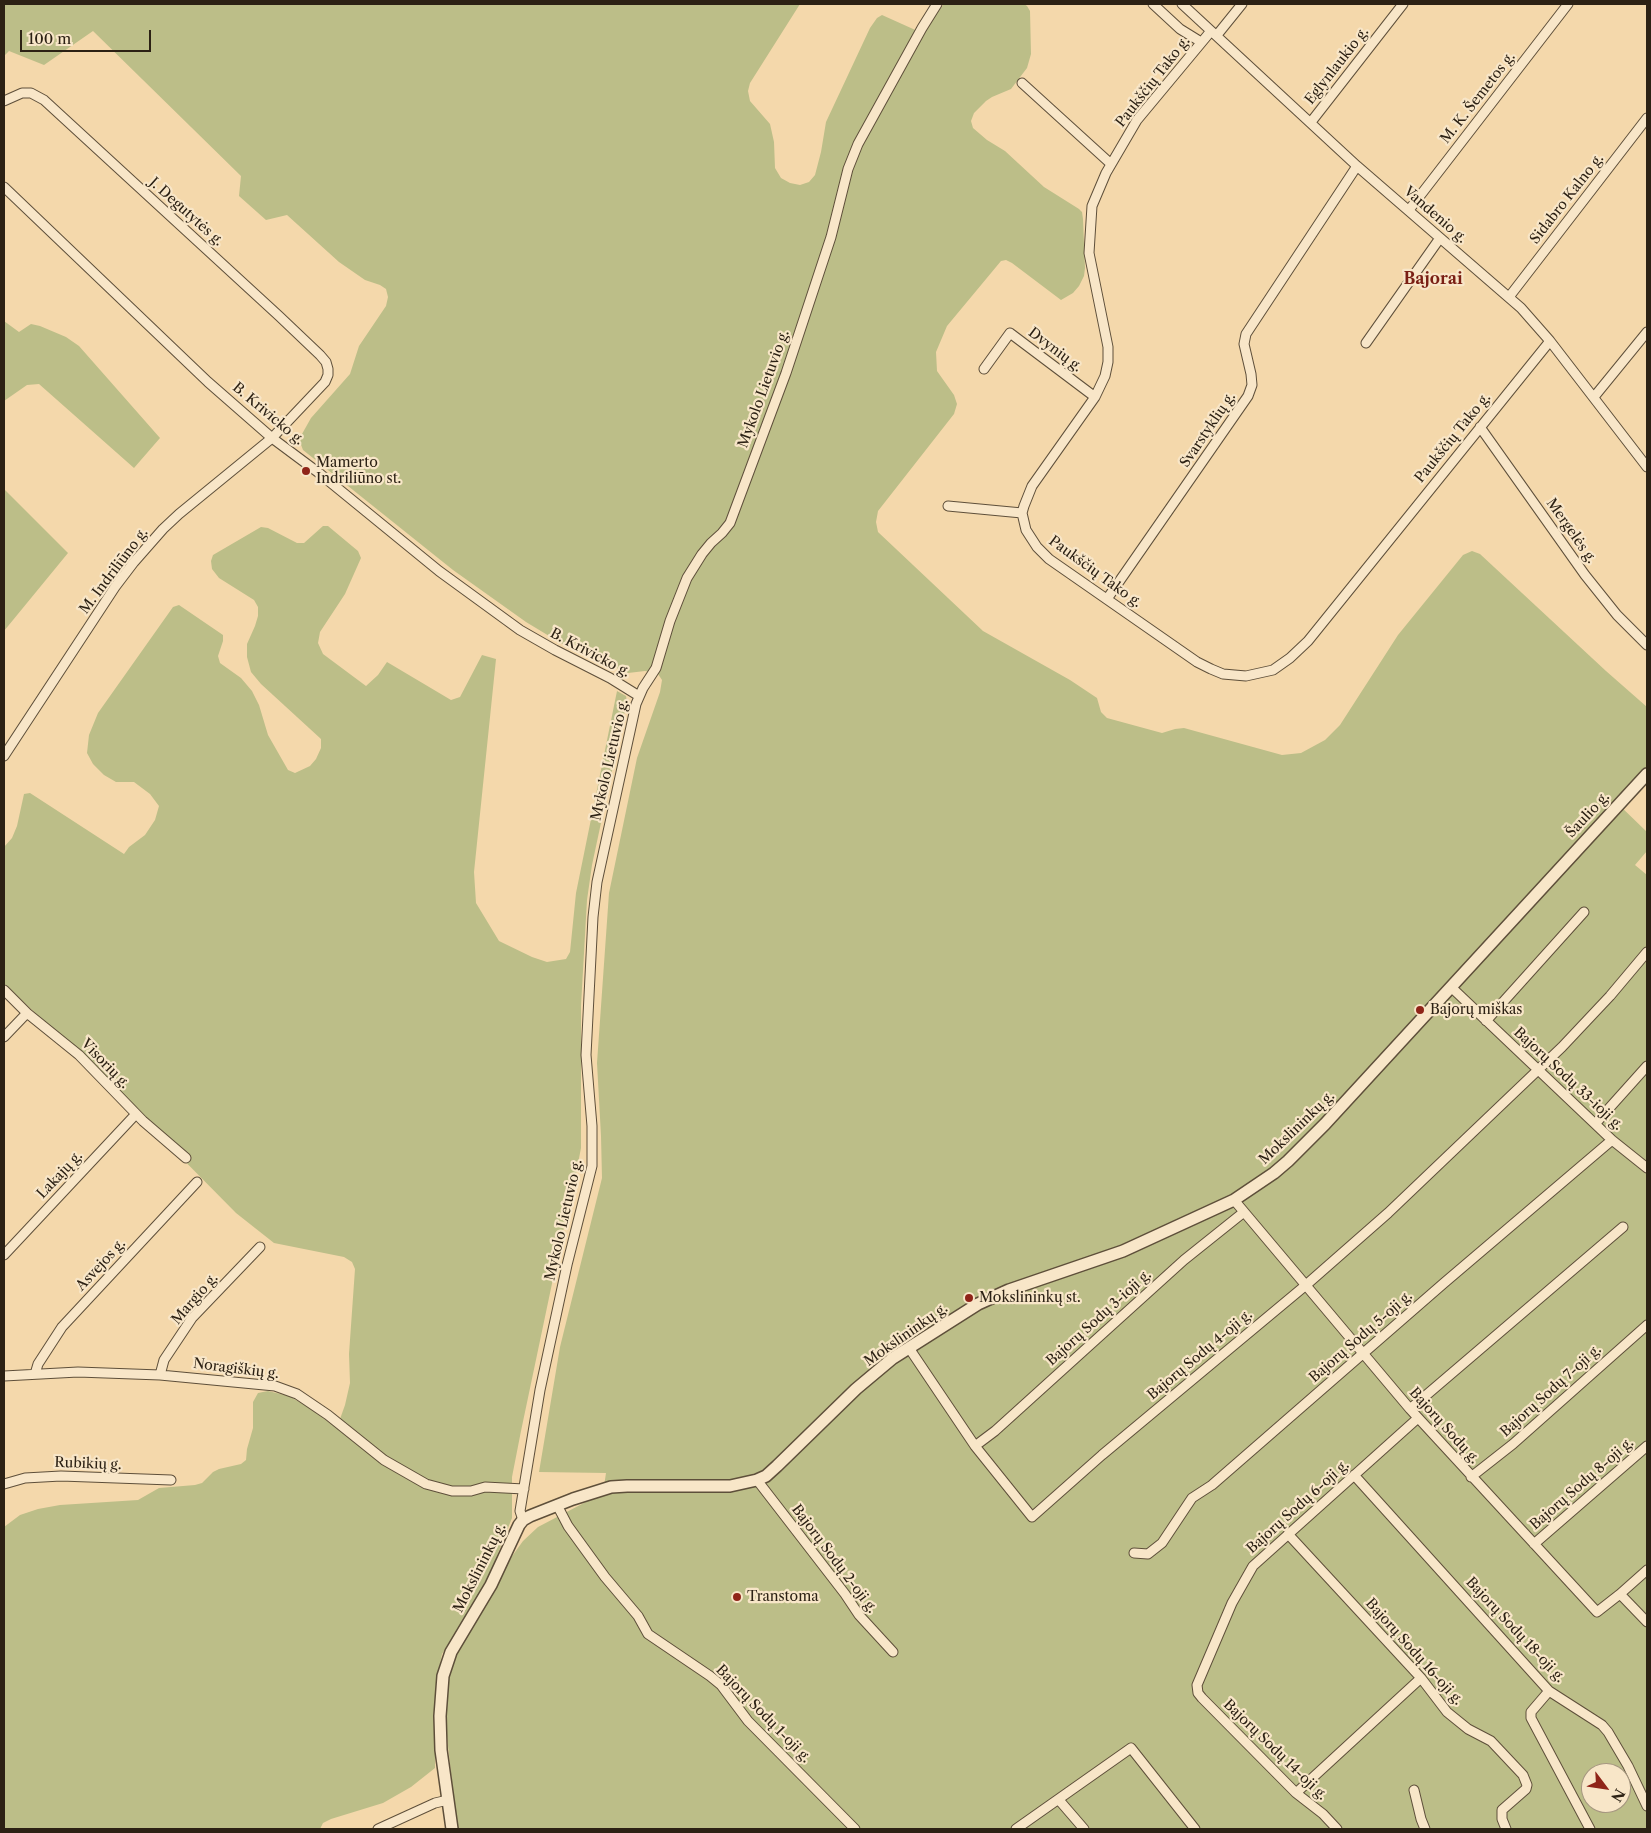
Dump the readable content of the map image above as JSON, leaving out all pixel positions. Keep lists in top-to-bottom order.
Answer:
{
  "streets": {
    "street": [
      "Eglynlaukio g.",
      "Paukščių Tako g.",
      "M. K. Šemetos g.",
      "Sidabro Kalno g.",
      "J. Degutytės g.",
      "Vandenio g.",
      "Dvynių g.",
      "Mykolo Lietuvio g.",
      "B. Krivicko g.",
      "Svarstyklių g.",
      "Mergelės g.",
      "M. Indriliūno g.",
      "Šaulio g.",
      "Visorių g.",
      "Bajorų Sodų 33-ioji g.",
      "Mokslininkų g.",
      "Lakajų g.",
      "Asvejos g.",
      "Margio g.",
      "Bajorų Sodų 3-ioji g.",
      "Bajorų Sodų 5-oji g.",
      "Bajorų Sodų 4-oji g.",
      "Noragiškių g.",
      "Bajorų Sodų 7-oji g.",
      "Bajorų Sodų g.",
      "Rubikių g.",
      "Bajorų Sodų 8-oji g.",
      "Bajorų Sodų 6-oji g.",
      "Bajorų Sodų 2-oji g.",
      "Bajorų Sodų 18-oji g.",
      "Bajorų Sodų 16-oji g.",
      "Bajorų Sodų 1-oji g.",
      "Bajorų Sodų 14-oji g."
    ]
  },
  "crossings": [
    ["Eglynlaukio g.", "Vandenio g."],
    ["Paukščių Tako g.", "Vandenio g."],
    ["Paukščių Tako g.", "Dvynių g."],
    ["Paukščių Tako g.", "Svarstyklių g."],
    ["Paukščių Tako g.", "Mergelės g."],
    ["M. K. Šemetos g.", "Vandenio g."],
    ["Sidabro Kalno g.", "Vandenio g."],
    ["J. Degutytės g.", "M. Indriliūno g."],
    ["Vandenio g.", "Svarstyklių g."],
    ["Mykolo Lietuvio g.", "B. Krivicko g."],
    ["Mykolo Lietuvio g.", "Mokslininkų g."],
    ["Mykolo Lietuvio g.", "Noragiškių g."],
    ["B. Krivicko g.", "M. Indriliūno g."],
    ["Šaulio g.", "Mokslininkų g."],
    ["Visorių g.", "Lakajų g."],
    ["Bajorų Sodų 33-ioji g.", "Mokslininkų g."],
    ["Bajorų Sodų 33-ioji g.", "Bajorų Sodų 5-oji g."],
    ["Bajorų Sodų 33-ioji g.", "Bajorų Sodų 4-oji g."],
    ["Mokslininkų g.", "Bajorų Sodų 4-oji g."],
    ["Mokslininkų g.", "Bajorų Sodų g."],
    ["Mokslininkų g.", "Bajorų Sodų 2-oji g."],
    ["Mokslininkų g.", "Bajorų Sodų 1-oji g."],
    ["Asvejos g.", "Noragiškių g."],
    ["Margio g.", "Noragiškių g."],
    ["Bajorų Sodų 3-ioji g.", "Bajorų Sodų 4-oji g."],
    ["Bajorų Sodų 3-ioji g.", "Bajorų Sodų g."],
    ["Bajorų Sodų 5-oji g.", "Bajorų Sodų g."],
    ["Bajorų Sodų 4-oji g.", "Bajorų Sodų g."],
    ["Bajorų Sodų 7-oji g.", "Bajorų Sodų g."],
    ["Bajorų Sodų g.", "Bajorų Sodų 8-oji g."],
    ["Bajorų Sodų g.", "Bajorų Sodų 6-oji g."],
    ["Bajorų Sodų 6-oji g.", "Bajorų Sodų 18-oji g."],
    ["Bajorų Sodų 6-oji g.", "Bajorų Sodų 16-oji g."],
    ["Bajorų Sodų 6-oji g.", "Bajorų Sodų 14-oji g."]
  ],
  "districts": ["Bajorai"],
  "places": [
    "Mamerto Indriliūno st.",
    "Bajorų miškas",
    "Mokslininkų st.",
    "Transtoma"
  ],
  "scale_bar": "100 m",
  "north": "bottom right"
}
